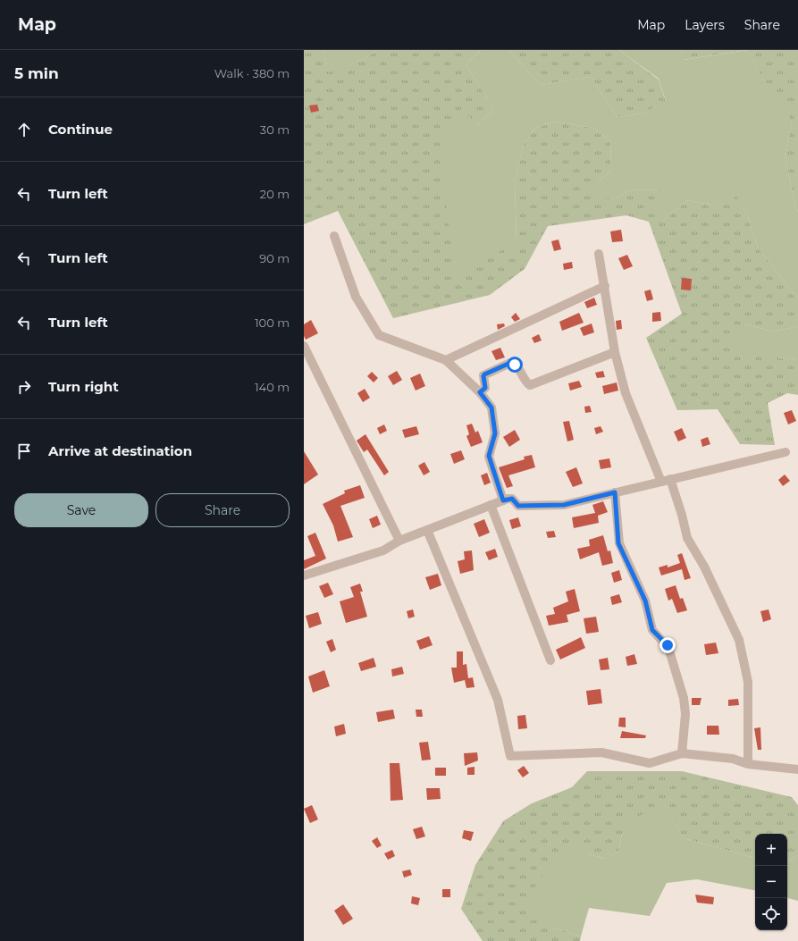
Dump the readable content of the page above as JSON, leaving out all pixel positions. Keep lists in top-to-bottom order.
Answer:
{
  "page": {
    "header": "Map",
    "nav": ["Map", "Layers", "Share"],
    "heading": ["5 min", "Walk · 380 m"],
    "list": [
      ["Continue", "30 m"],
      ["Turn left", "20 m"],
      ["Turn left", "90 m"],
      ["Turn left", "100 m"],
      ["Turn right", "140 m"],
      "Arrive at destination"
    ],
    "buttons": ["Save", "Share"],
    "map_buttons": ["+", "−"]
  }
}
